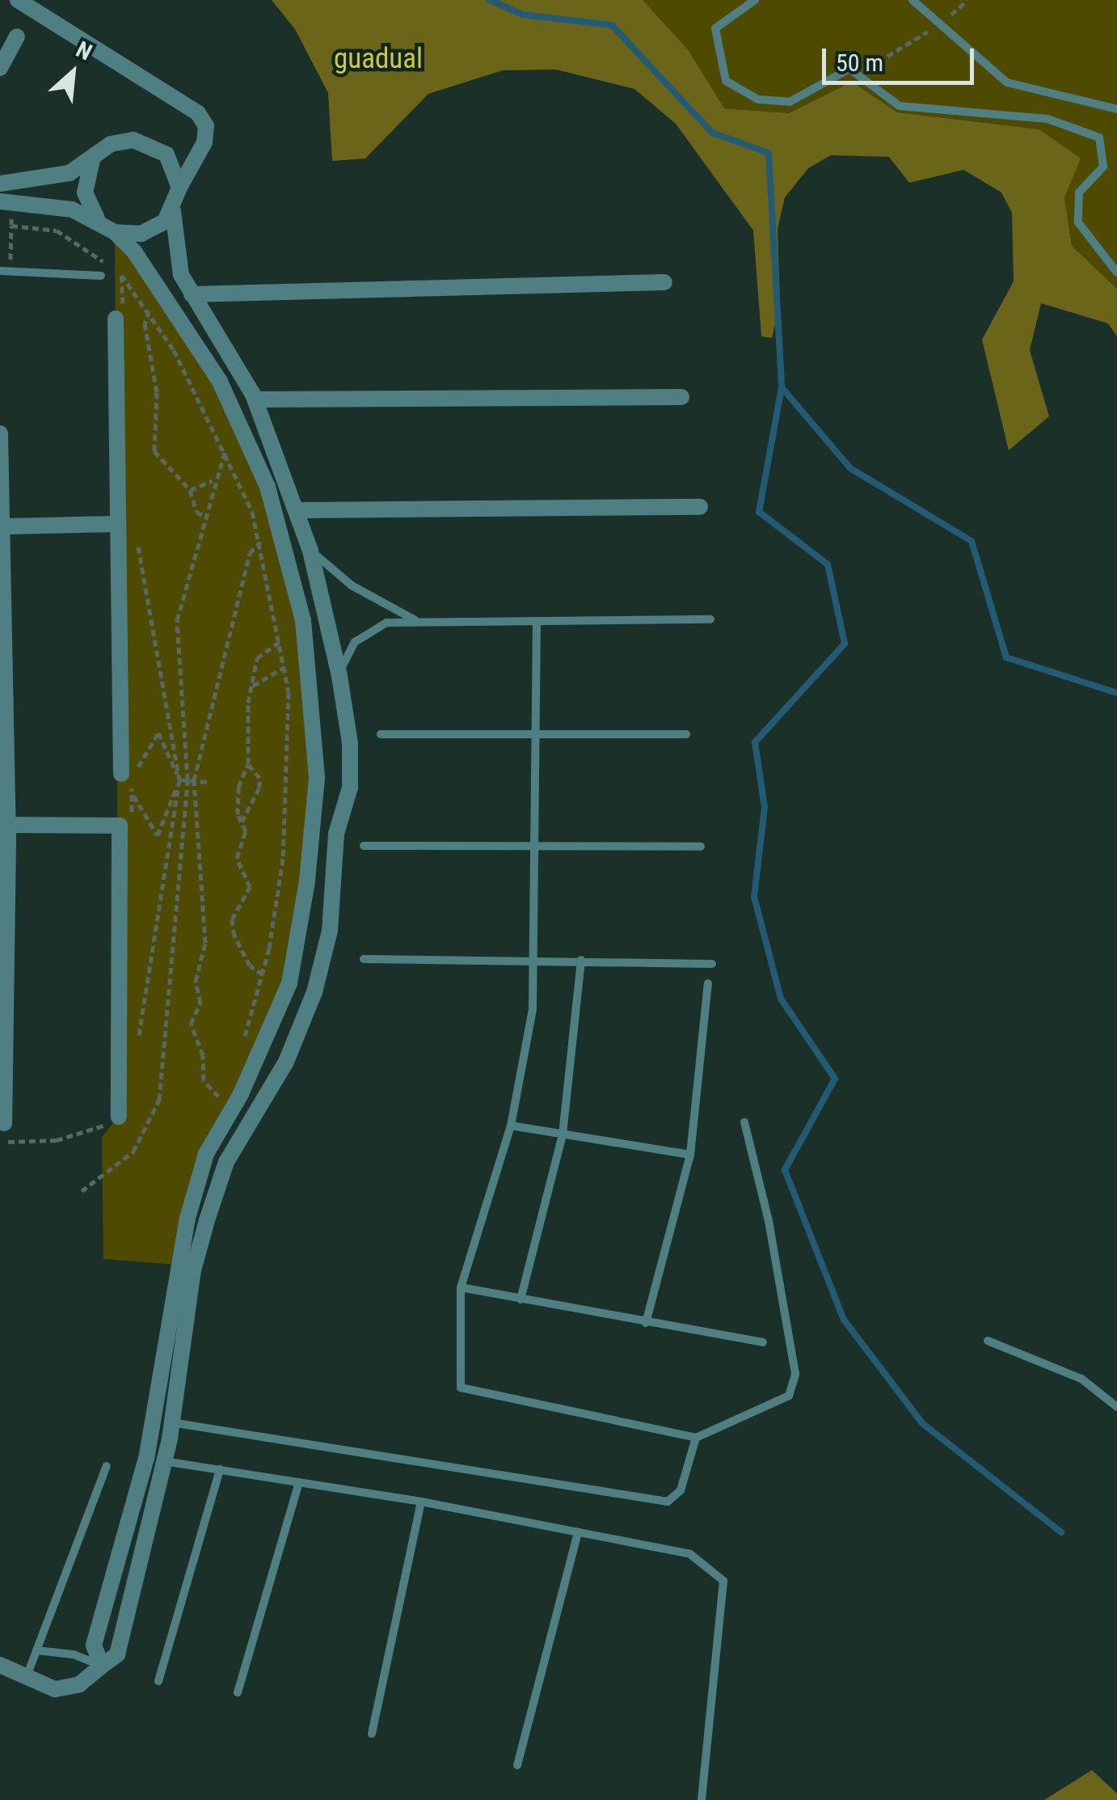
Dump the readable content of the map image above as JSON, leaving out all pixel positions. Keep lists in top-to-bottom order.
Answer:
{
  "parks": ["guadual"],
  "scale_bar": "50 m",
  "north": "top right"
}
